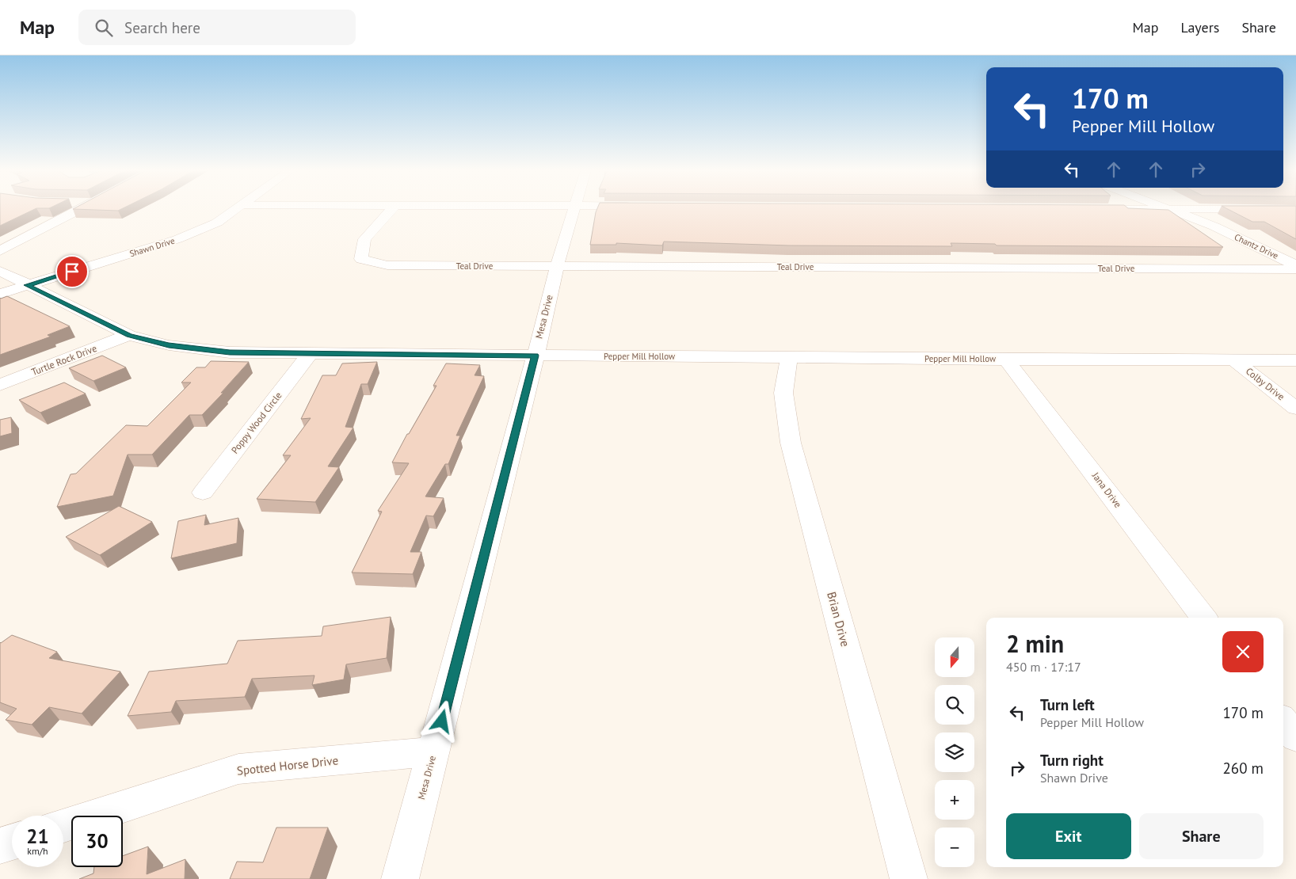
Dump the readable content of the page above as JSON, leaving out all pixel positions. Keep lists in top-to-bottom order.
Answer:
{
  "streets": {
    "street": [
      "Chantz Drive",
      "Shawn Drive",
      "Teal Drive",
      "Mesa Drive",
      "Pepper Mill Hollow",
      "Turtle Rock Drive",
      "Colby Drive",
      "Poppy Wood Circle",
      "Jana Drive",
      "Brian Drive",
      "Spotted Horse Drive"
    ]
  },
  "crossings": [
    ["Shawn Drive", "Pepper Mill Hollow"],
    ["Teal Drive", "Mesa Drive"],
    ["Mesa Drive", "Pepper Mill Hollow"],
    ["Mesa Drive", "Spotted Horse Drive"],
    ["Pepper Mill Hollow", "Turtle Rock Drive"],
    ["Pepper Mill Hollow", "Colby Drive"],
    ["Pepper Mill Hollow", "Poppy Wood Circle"],
    ["Pepper Mill Hollow", "Jana Drive"],
    ["Pepper Mill Hollow", "Brian Drive"]
  ],
  "north": "bottom",
  "page": {
    "header": "Map",
    "search": "Search here",
    "nav": ["Map", "Layers", "Share"],
    "turn": ["170 m", "Pepper Mill Hollow"],
    "heading": ["2 min", "450 m · 17:17"],
    "map_buttons": ["+", "−"],
    "list": [
      {
        "name": "Turn left",
        "note": "Pepper Mill Hollow",
        "value": "170 m"
      },
      {
        "name": "Turn right",
        "note": "Shawn Drive",
        "value": "260 m"
      }
    ],
    "buttons": ["Exit", "Share"],
    "speed": "21 km/h",
    "limit": "30"
  }
}
